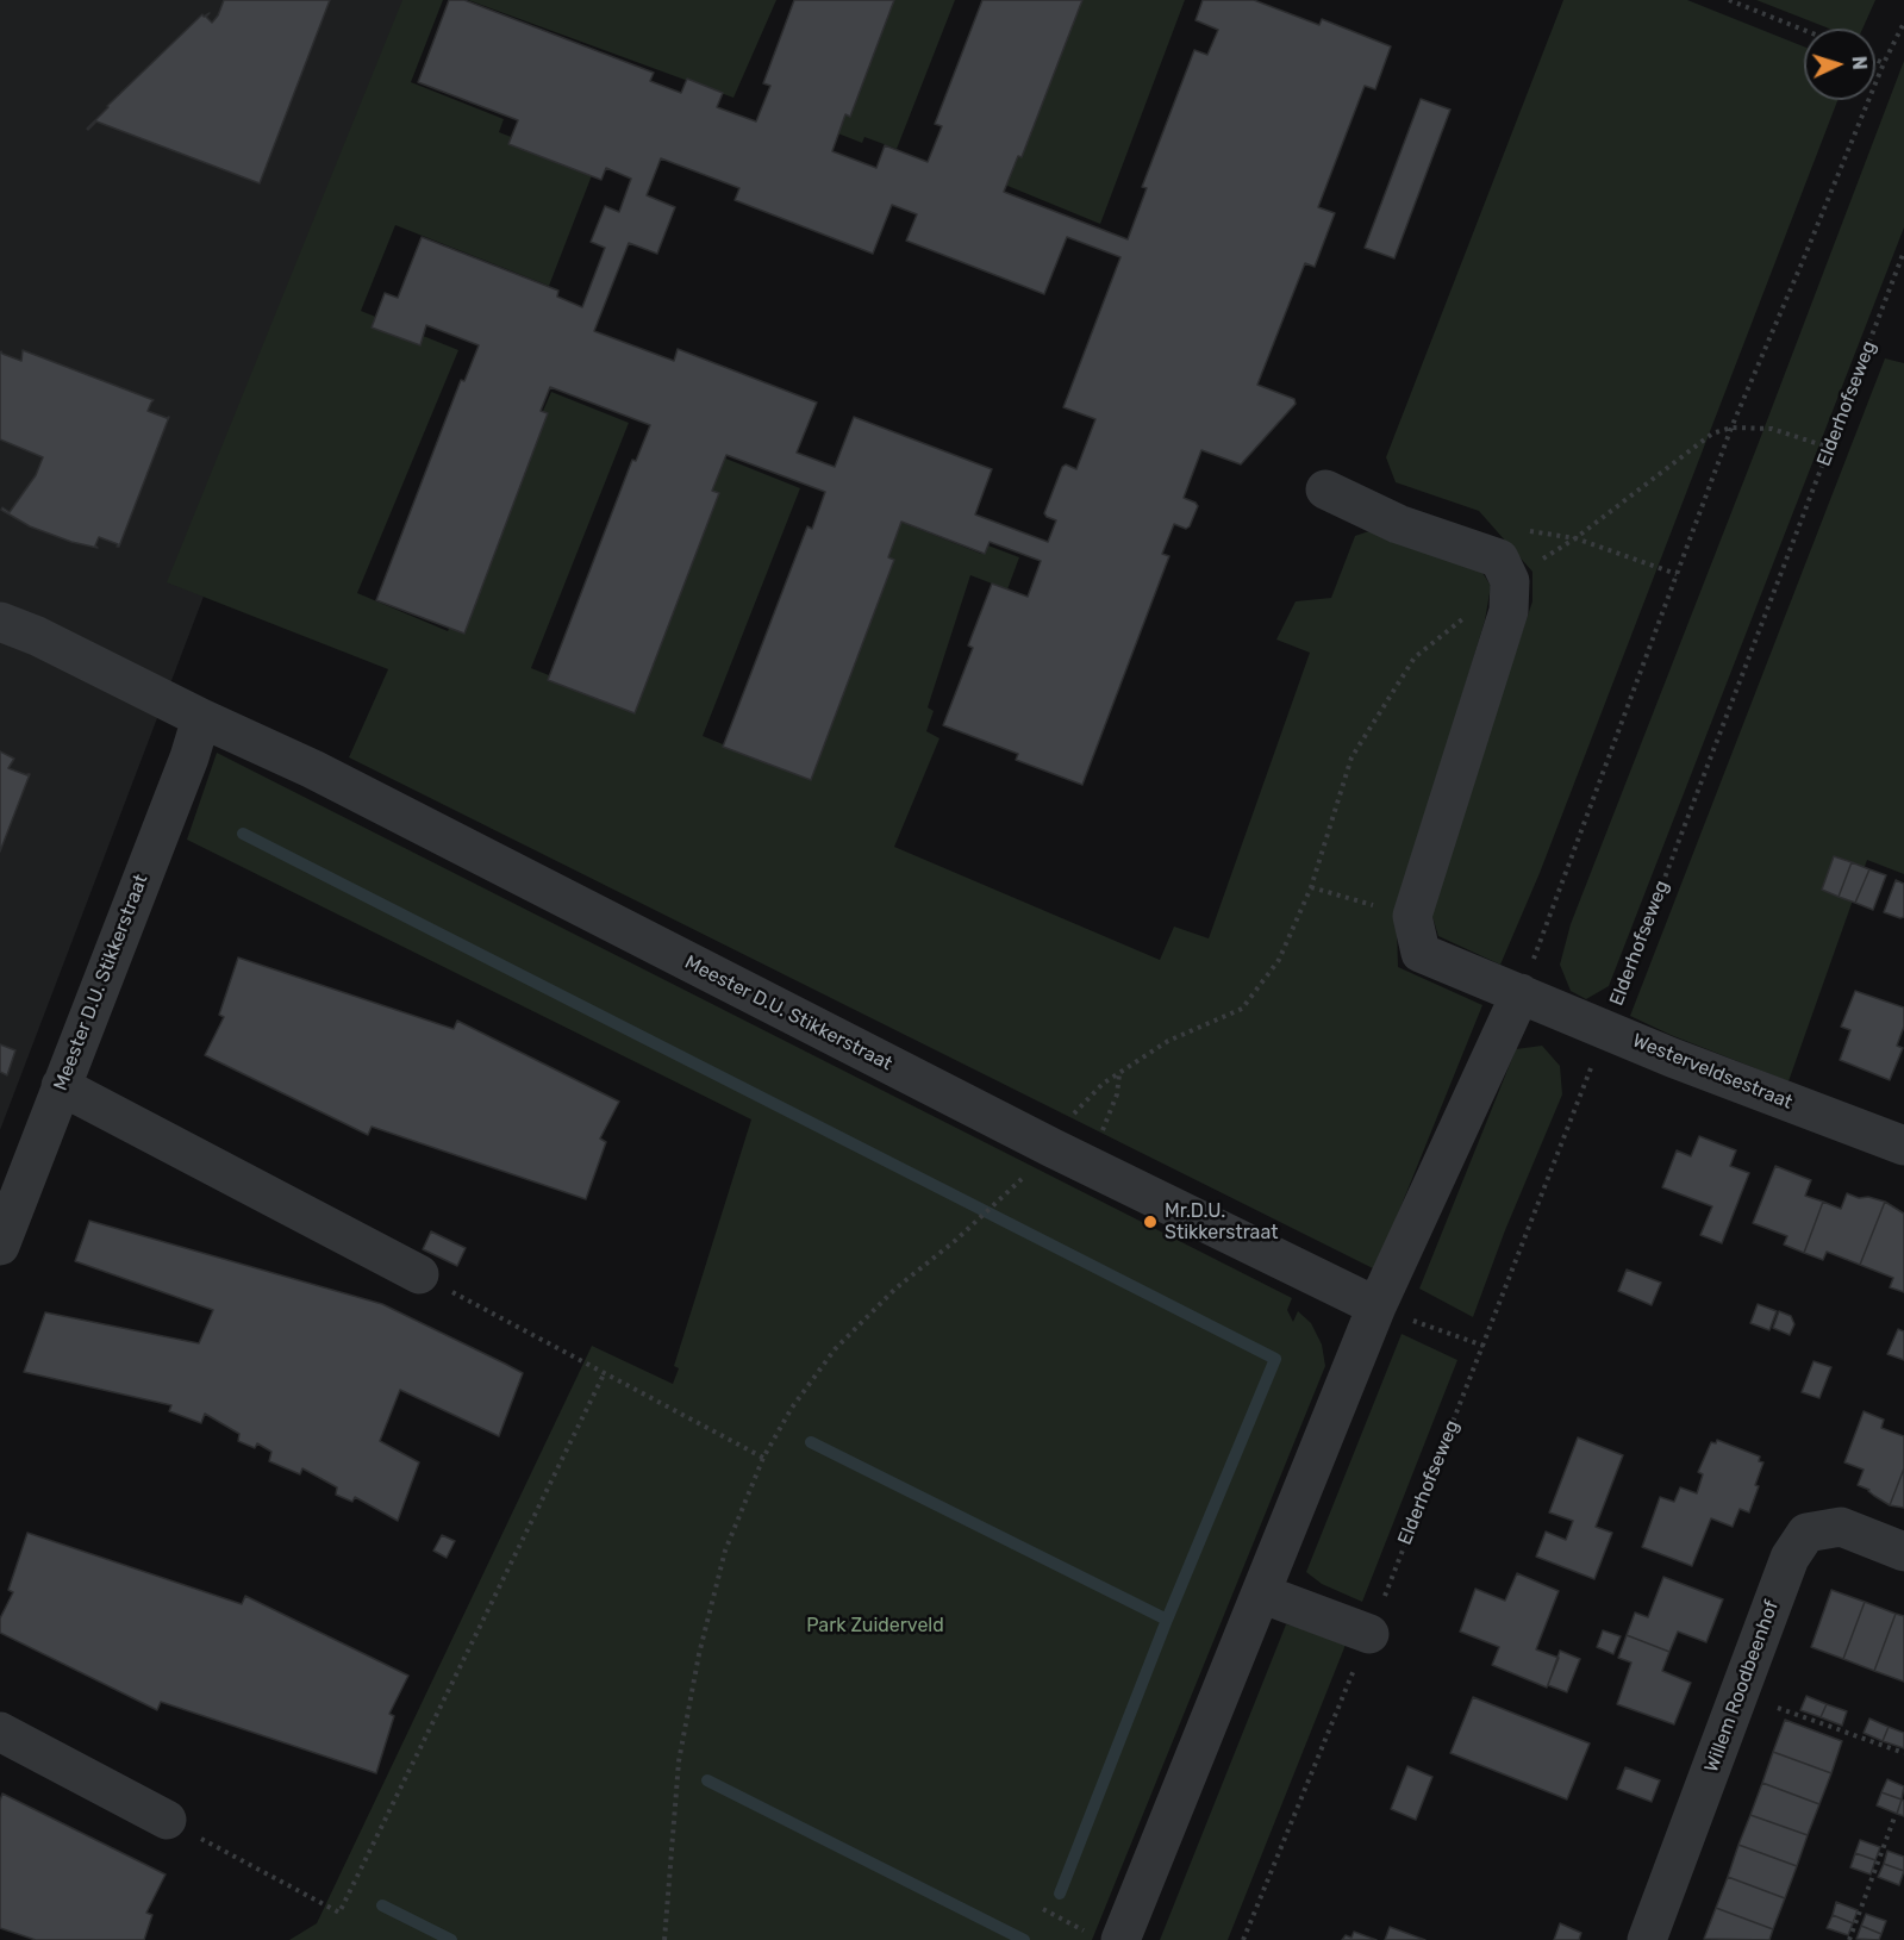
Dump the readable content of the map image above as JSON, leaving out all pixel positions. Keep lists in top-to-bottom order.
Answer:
{
  "streets": {
    "street": ["Meester D.U. Stikkerstraat", "Westerveldsestraat", "Willem Roodbeenhof"],
    "path": ["Elderhofseweg"]
  },
  "crossings": [
    ["Elderhofseweg", "Westerveldsestraat"]
  ],
  "parks": ["Park Zuiderveld"],
  "places": ["Mr.D.U. Stikkerstraat"],
  "north": "right"
}
